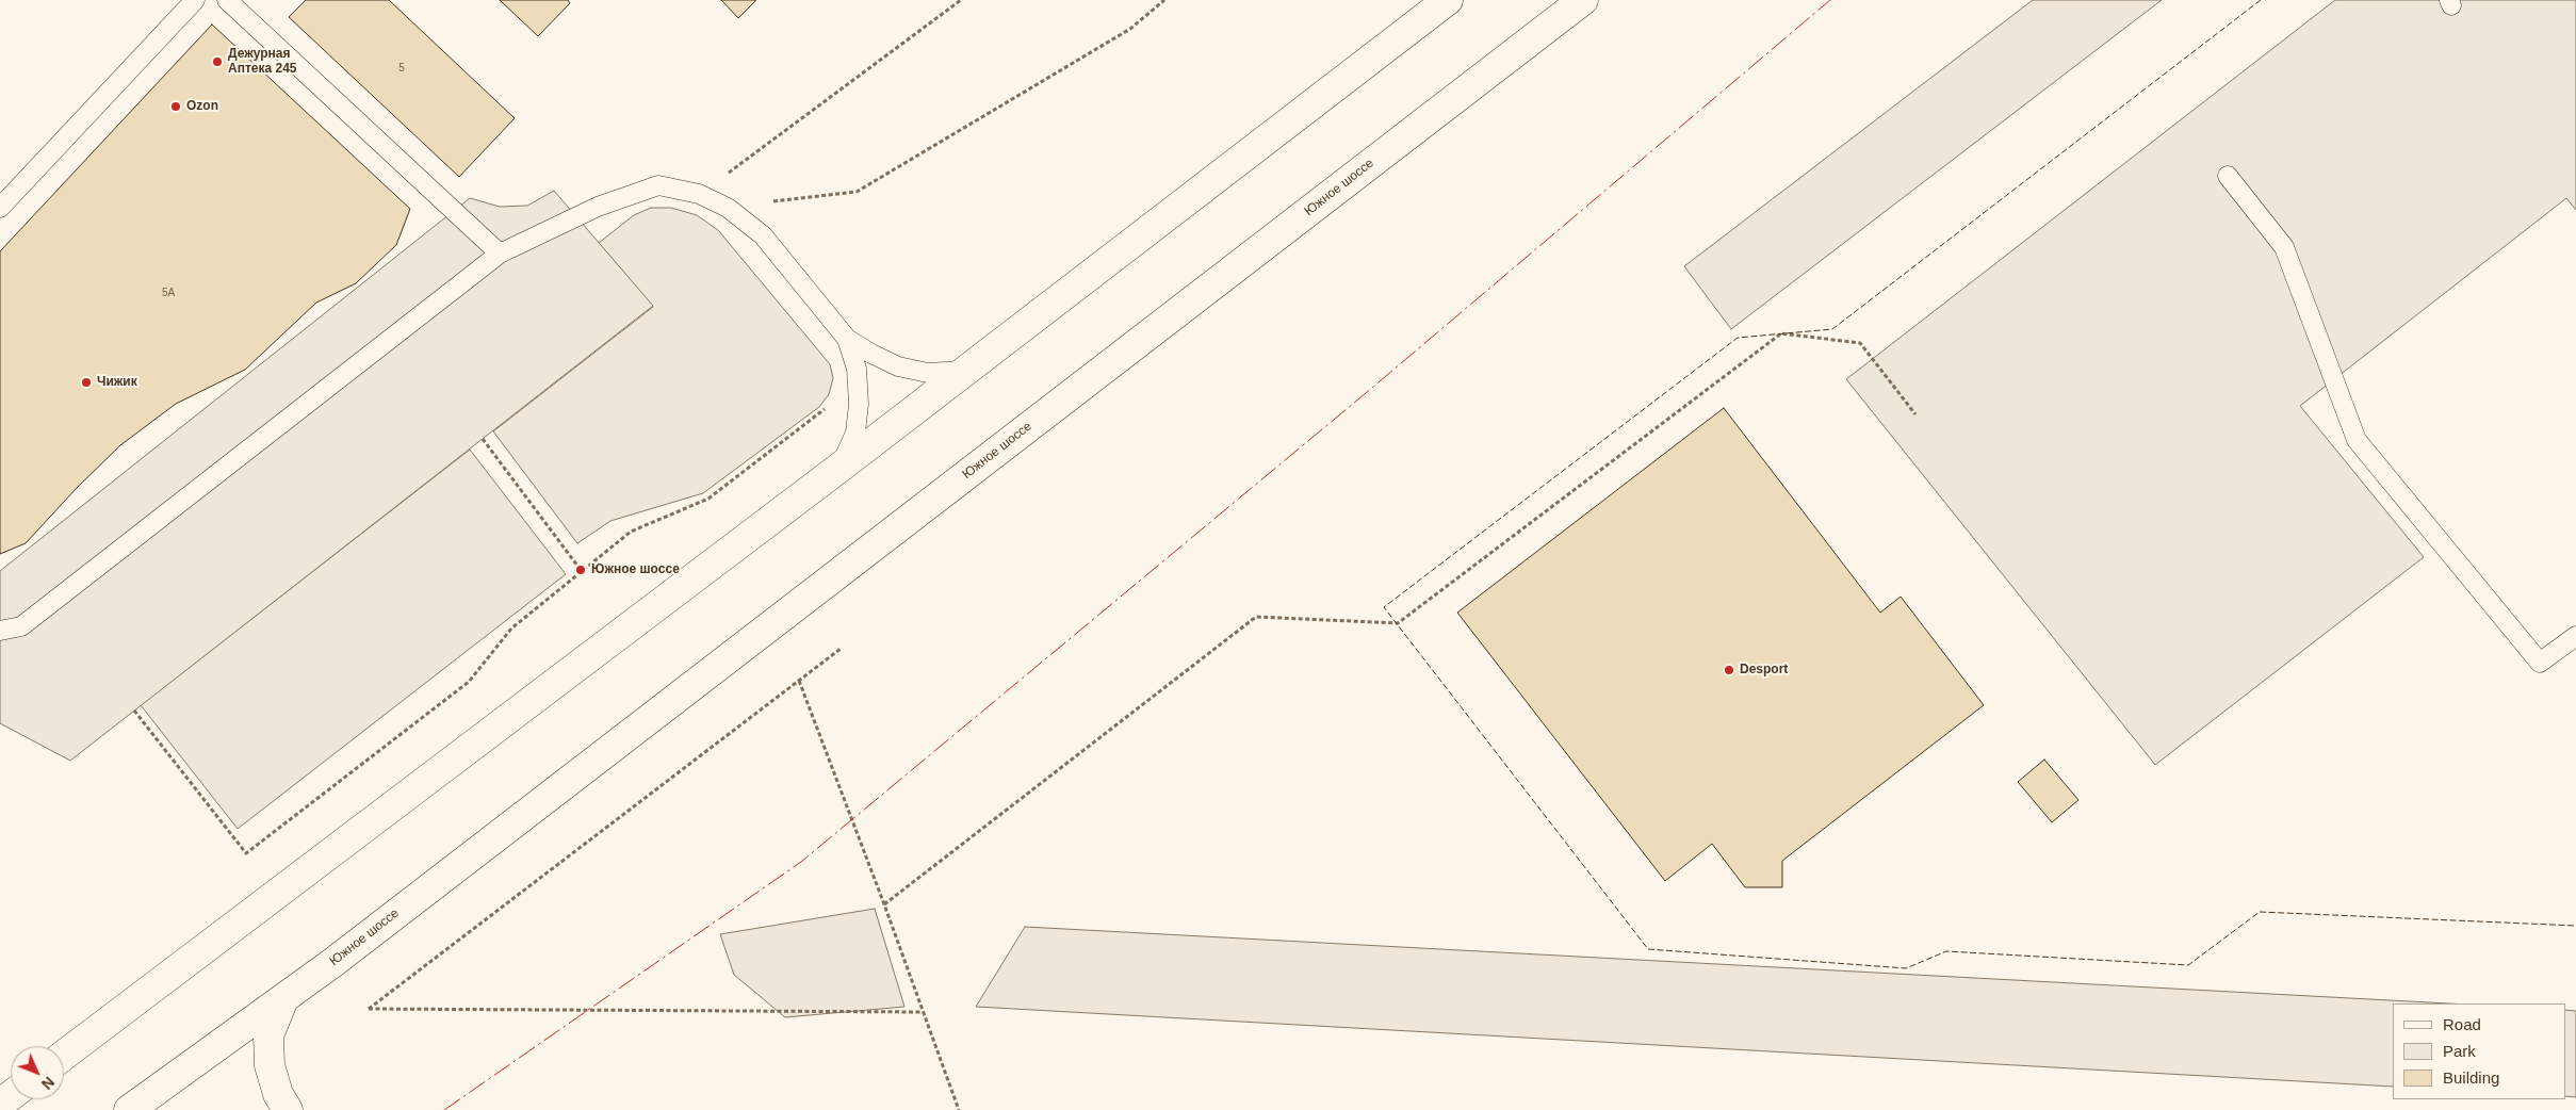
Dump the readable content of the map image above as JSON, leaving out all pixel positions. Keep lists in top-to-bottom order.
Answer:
{
  "streets": {
    "main road": ["Южное шоссе"]
  },
  "places": [
    "Дежурная Аптека 245",
    "Ozon",
    "Чижик",
    "Южное шоссе",
    "Desport"
  ],
  "house_numbers": ["5", "5А"],
  "legend": ["Road", "Park", "Building"],
  "north": "bottom right"
}
